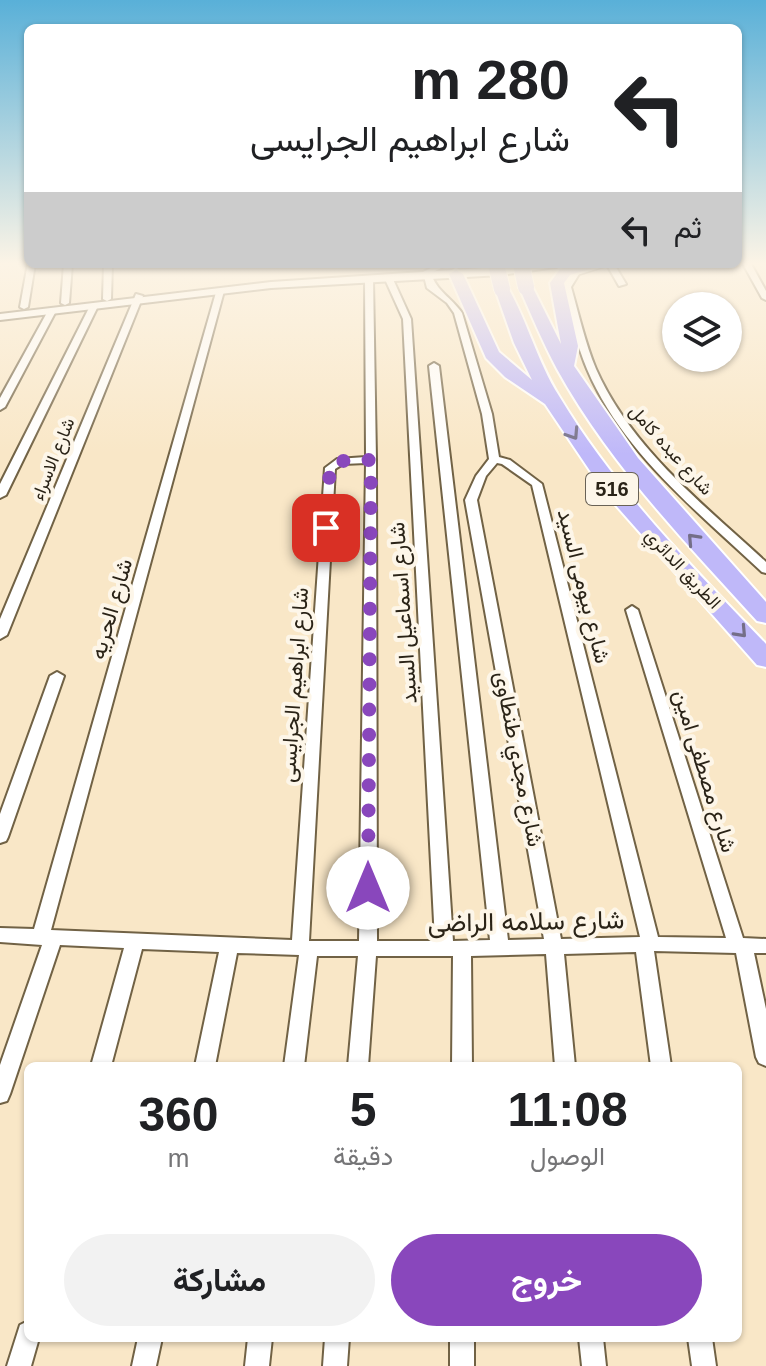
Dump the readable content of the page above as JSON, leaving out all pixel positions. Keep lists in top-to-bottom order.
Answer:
{
  "streets": {
    "highway": ["516", "الطريق الدائري"],
    "street": [
      "شارع عبده كامل",
      "شارع الاسراء",
      "شارع بيومى السيد",
      "شارع الحريه",
      "شارع اسماعيل السيد",
      "شارع ابراهيم الجرايسى",
      "شارع مجدي طنطاوى",
      "شارع مصطفى امين",
      "شارع سلامه الراضى"
    ]
  },
  "crossings": [
    ["شارع بيومى السيد", "شارع مجدي طنطاوى"],
    ["شارع بيومى السيد", "شارع سلامه الراضى"],
    ["شارع الحريه", "شارع سلامه الراضى"],
    ["شارع اسماعيل السيد", "شارع سلامه الراضى"],
    ["شارع ابراهيم الجرايسى", "شارع سلامه الراضى"],
    ["شارع مجدي طنطاوى", "شارع سلامه الراضى"],
    ["شارع مصطفى امين", "شارع سلامه الراضى"]
  ],
  "page": {
    "turn": ["280 m", "شارع ابراهيم الجرايسى"],
    "then": "ثم",
    "eta": [
      "11:08",
      "الوصول",
      "5",
      "دقيقة",
      "360",
      "m"
    ],
    "buttons": ["خروج", "مشاركة"]
  }
}
